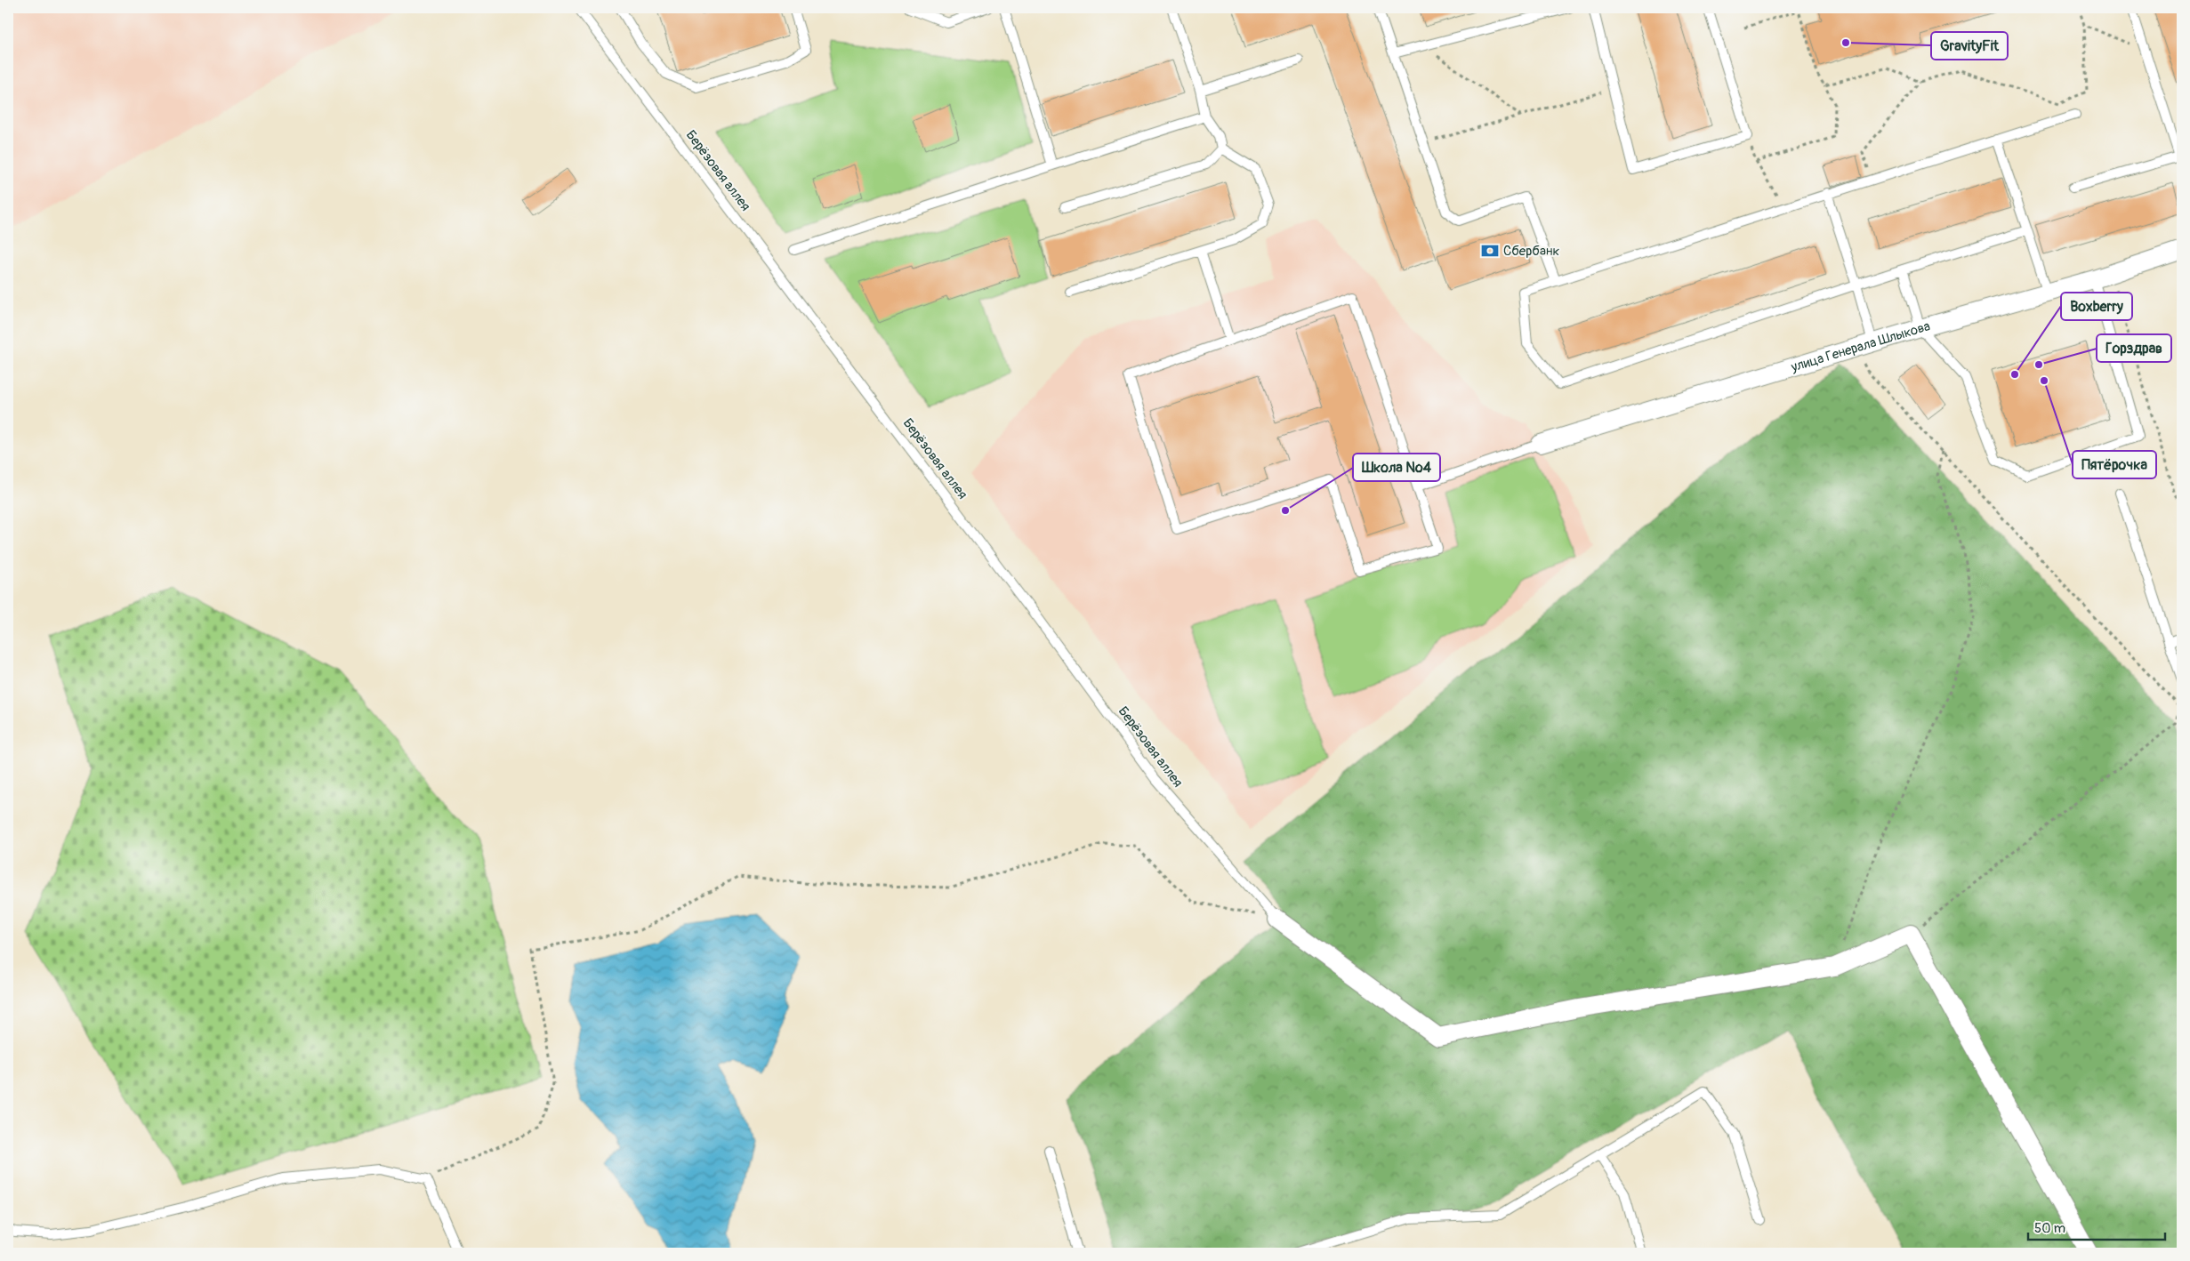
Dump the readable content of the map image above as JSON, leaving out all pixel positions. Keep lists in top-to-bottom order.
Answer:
{
  "streets": {
    "street": ["улица Генерала Шлыкова"],
    "lane": ["Берёзовая аллея"]
  },
  "places": {
    "other": [
      "GravityFit",
      "Горздрав",
      "Boxberry",
      "Пятёрочка",
      "Школа №4"
    ],
    "bank": ["Сбербанк"]
  },
  "scale_bar": "50 m"
}
